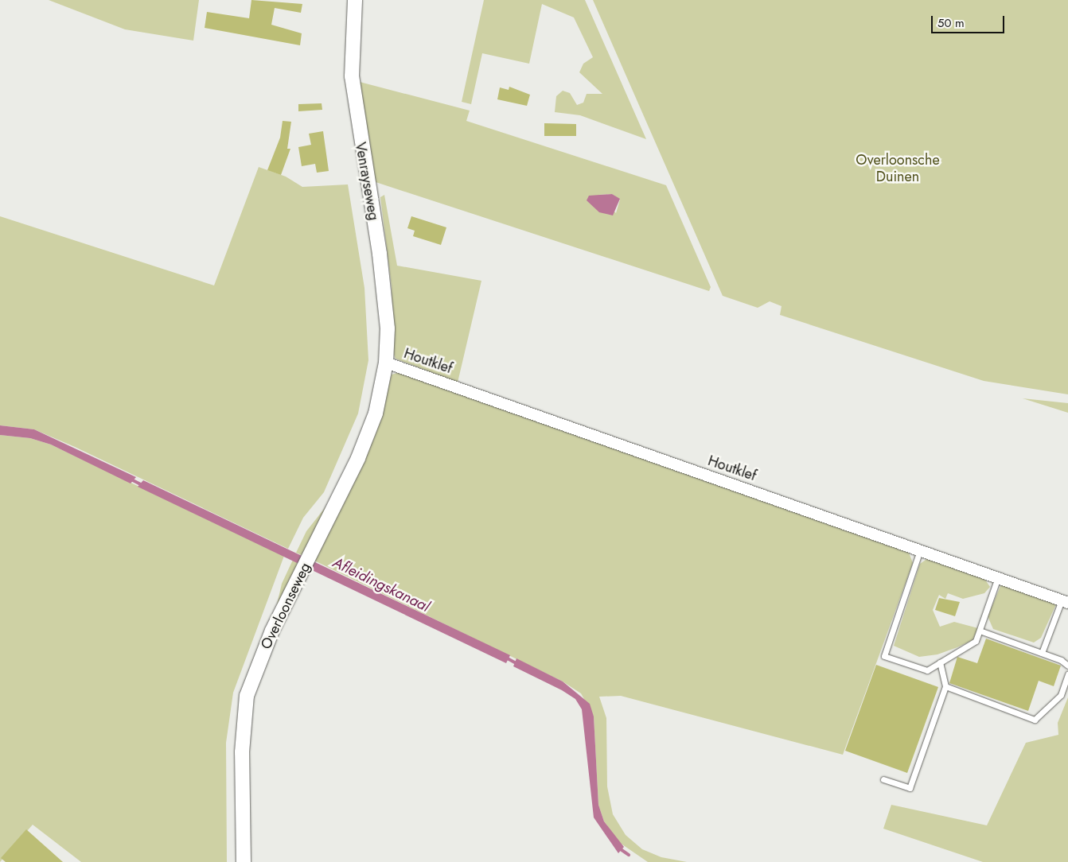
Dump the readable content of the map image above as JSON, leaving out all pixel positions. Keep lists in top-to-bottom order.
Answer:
{
  "streets": {
    "street": ["Venrayseweg", "Houtklef", "Overloonseweg"]
  },
  "crossings": [
    ["Venrayseweg", "Houtklef"],
    ["Venrayseweg", "Overloonseweg"],
    ["Houtklef", "Overloonseweg"]
  ],
  "water": ["Afleidingskanaal"],
  "parks": ["Overloonsche Duinen"],
  "scale_bar": "50 m"
}
